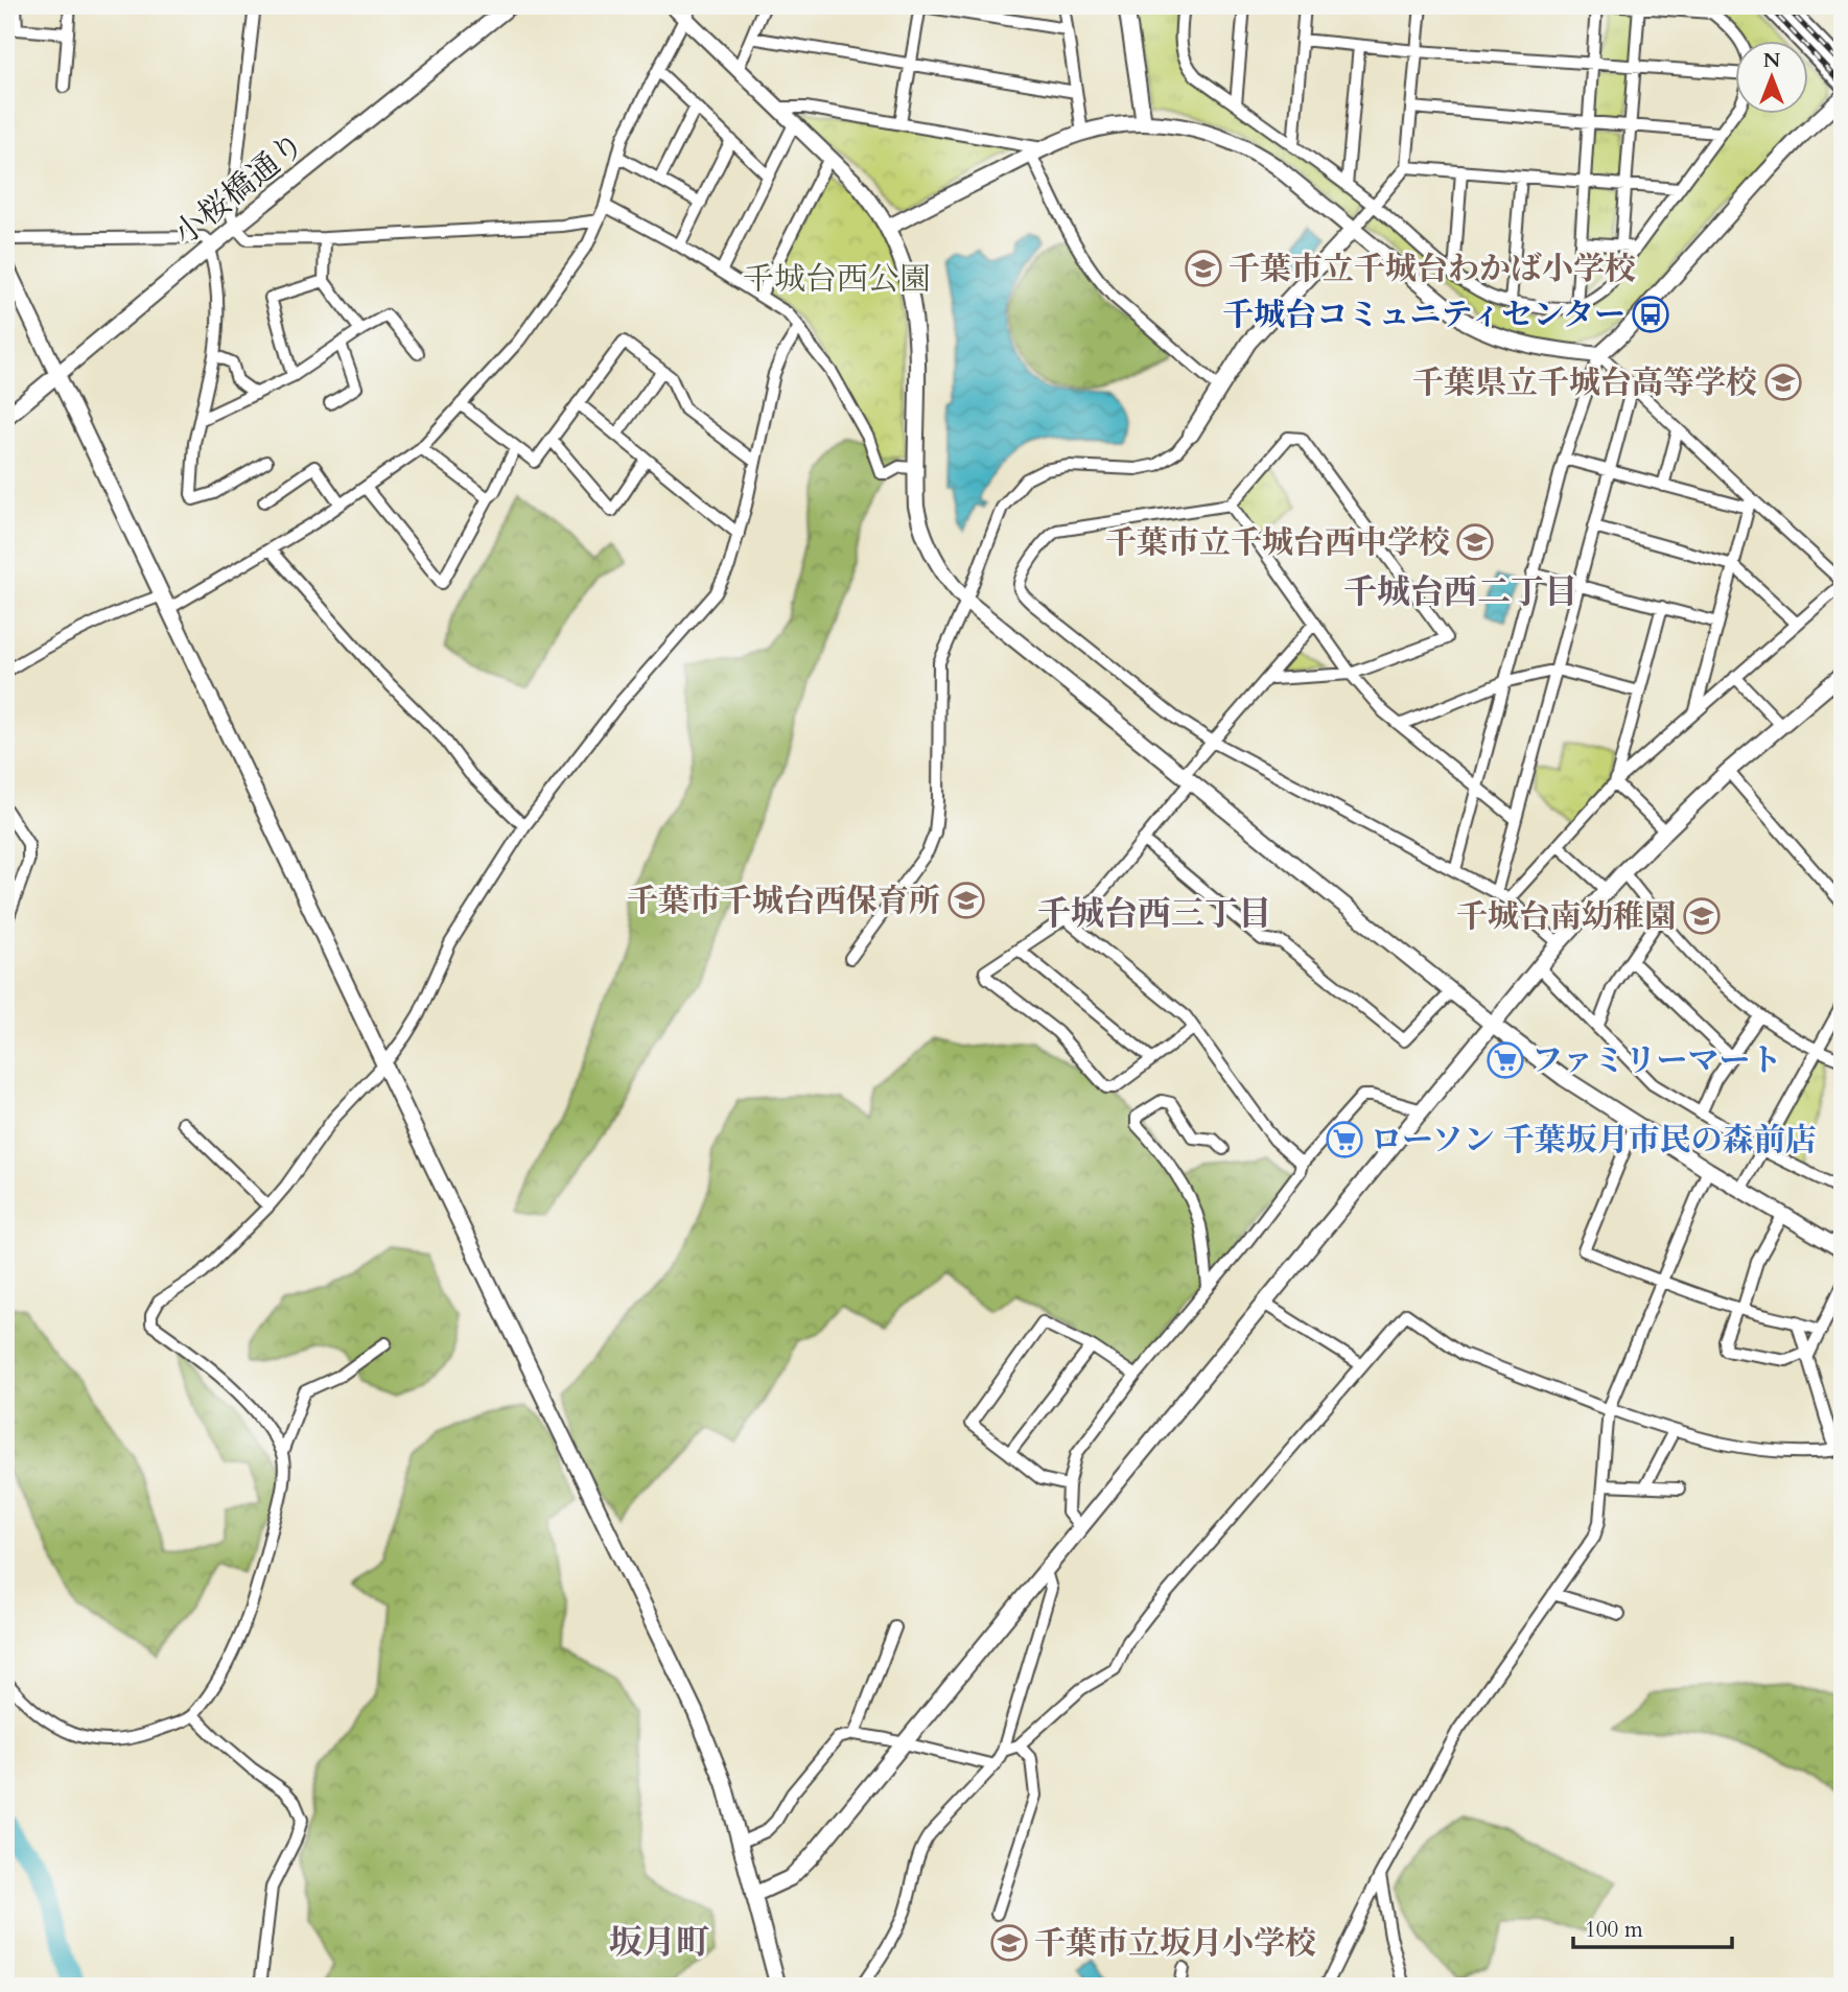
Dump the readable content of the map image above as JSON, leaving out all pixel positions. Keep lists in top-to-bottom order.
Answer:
{
  "streets": {
    "street": ["小桜橋通り"]
  },
  "districts": ["千城台西二丁目", "千城台西三丁目", "坂月町"],
  "parks": ["千城台西公園"],
  "places": {
    "school or university": [
      "千葉市立千城台わかば小学校",
      "千葉県立千城台高等学校",
      "千葉市立千城台西中学校",
      "千葉市千城台西保育所",
      "千城台南幼稚園",
      "千葉市立坂月小学校"
    ],
    "bus stop": ["千城台コミュニティセンター"],
    "supermarket": ["ファミリーマート", "ローソン 千葉坂月市民の森前店"]
  },
  "scale_bar": "100 m",
  "north": "top"
}
